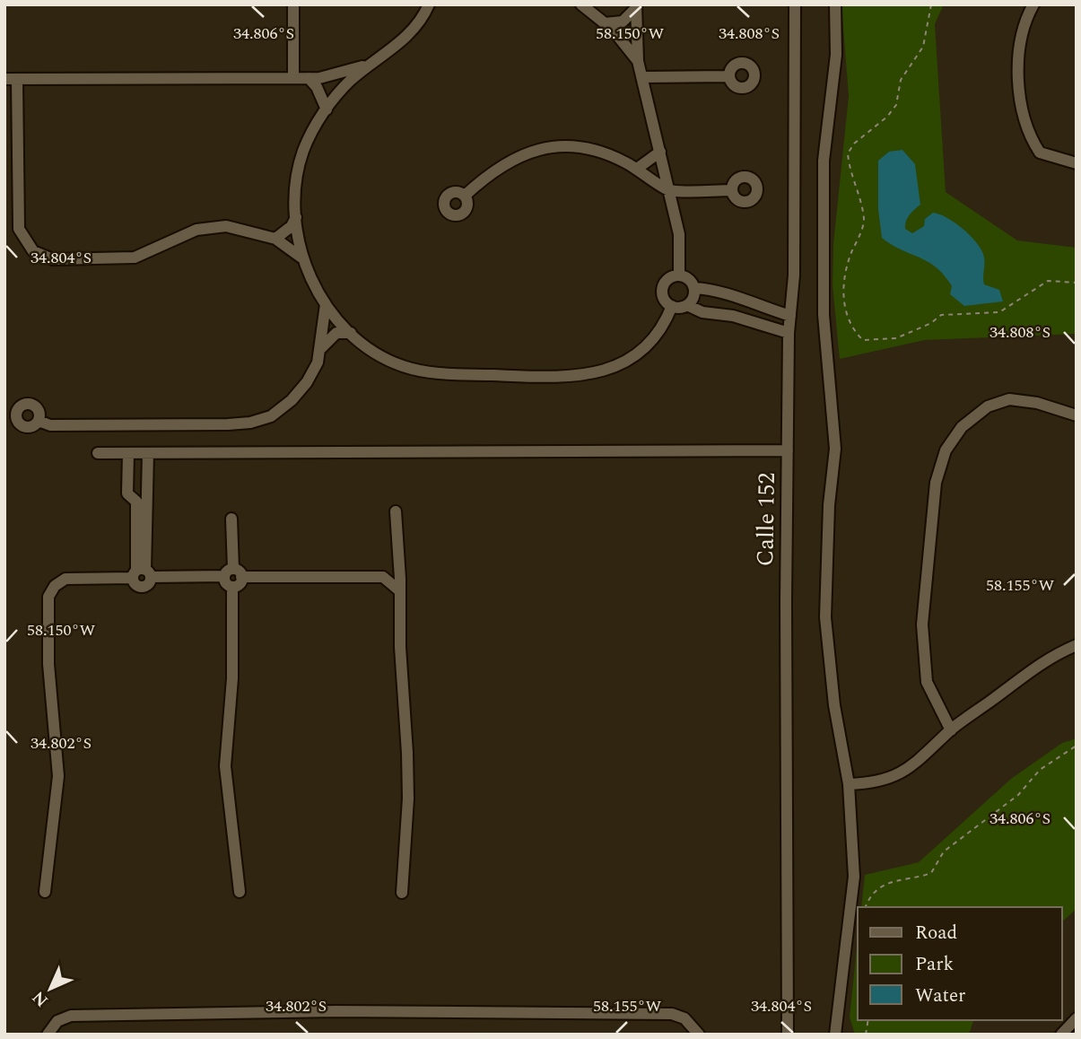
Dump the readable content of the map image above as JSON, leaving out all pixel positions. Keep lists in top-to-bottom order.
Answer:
{
  "streets": {
    "street": ["Calle 152"]
  },
  "legend": ["Road", "Park", "Water"],
  "north": "bottom left",
  "coordinates": [
    "34.806°S",
    "58.150°W",
    "34.808°S",
    "34.804°S",
    "58.155°W",
    "34.802°S"
  ]
}
